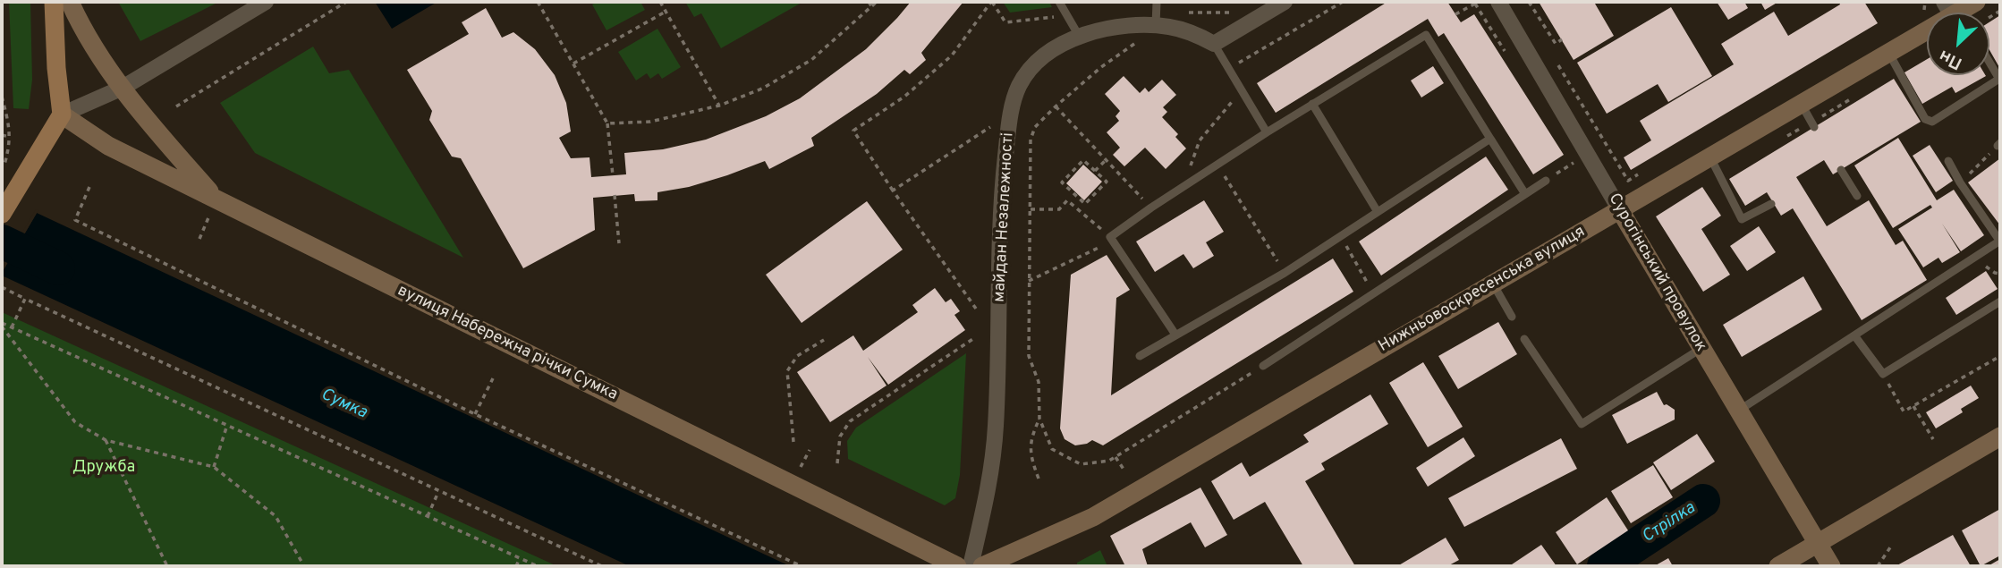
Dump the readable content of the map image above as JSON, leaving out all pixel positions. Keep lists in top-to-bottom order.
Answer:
{
  "streets": {
    "street": [
      "майдан Незалежності",
      "Сурогінський провулок",
      "Нижньовоскресенська вулиця",
      "вулиця Набережна річки Сумка"
    ]
  },
  "crossings": [
    ["Сурогінський провулок", "Нижньовоскресенська вулиця"]
  ],
  "water": ["Сумка", "Стрілка"],
  "parks": ["Дружба"],
  "north": "bottom left"
}
